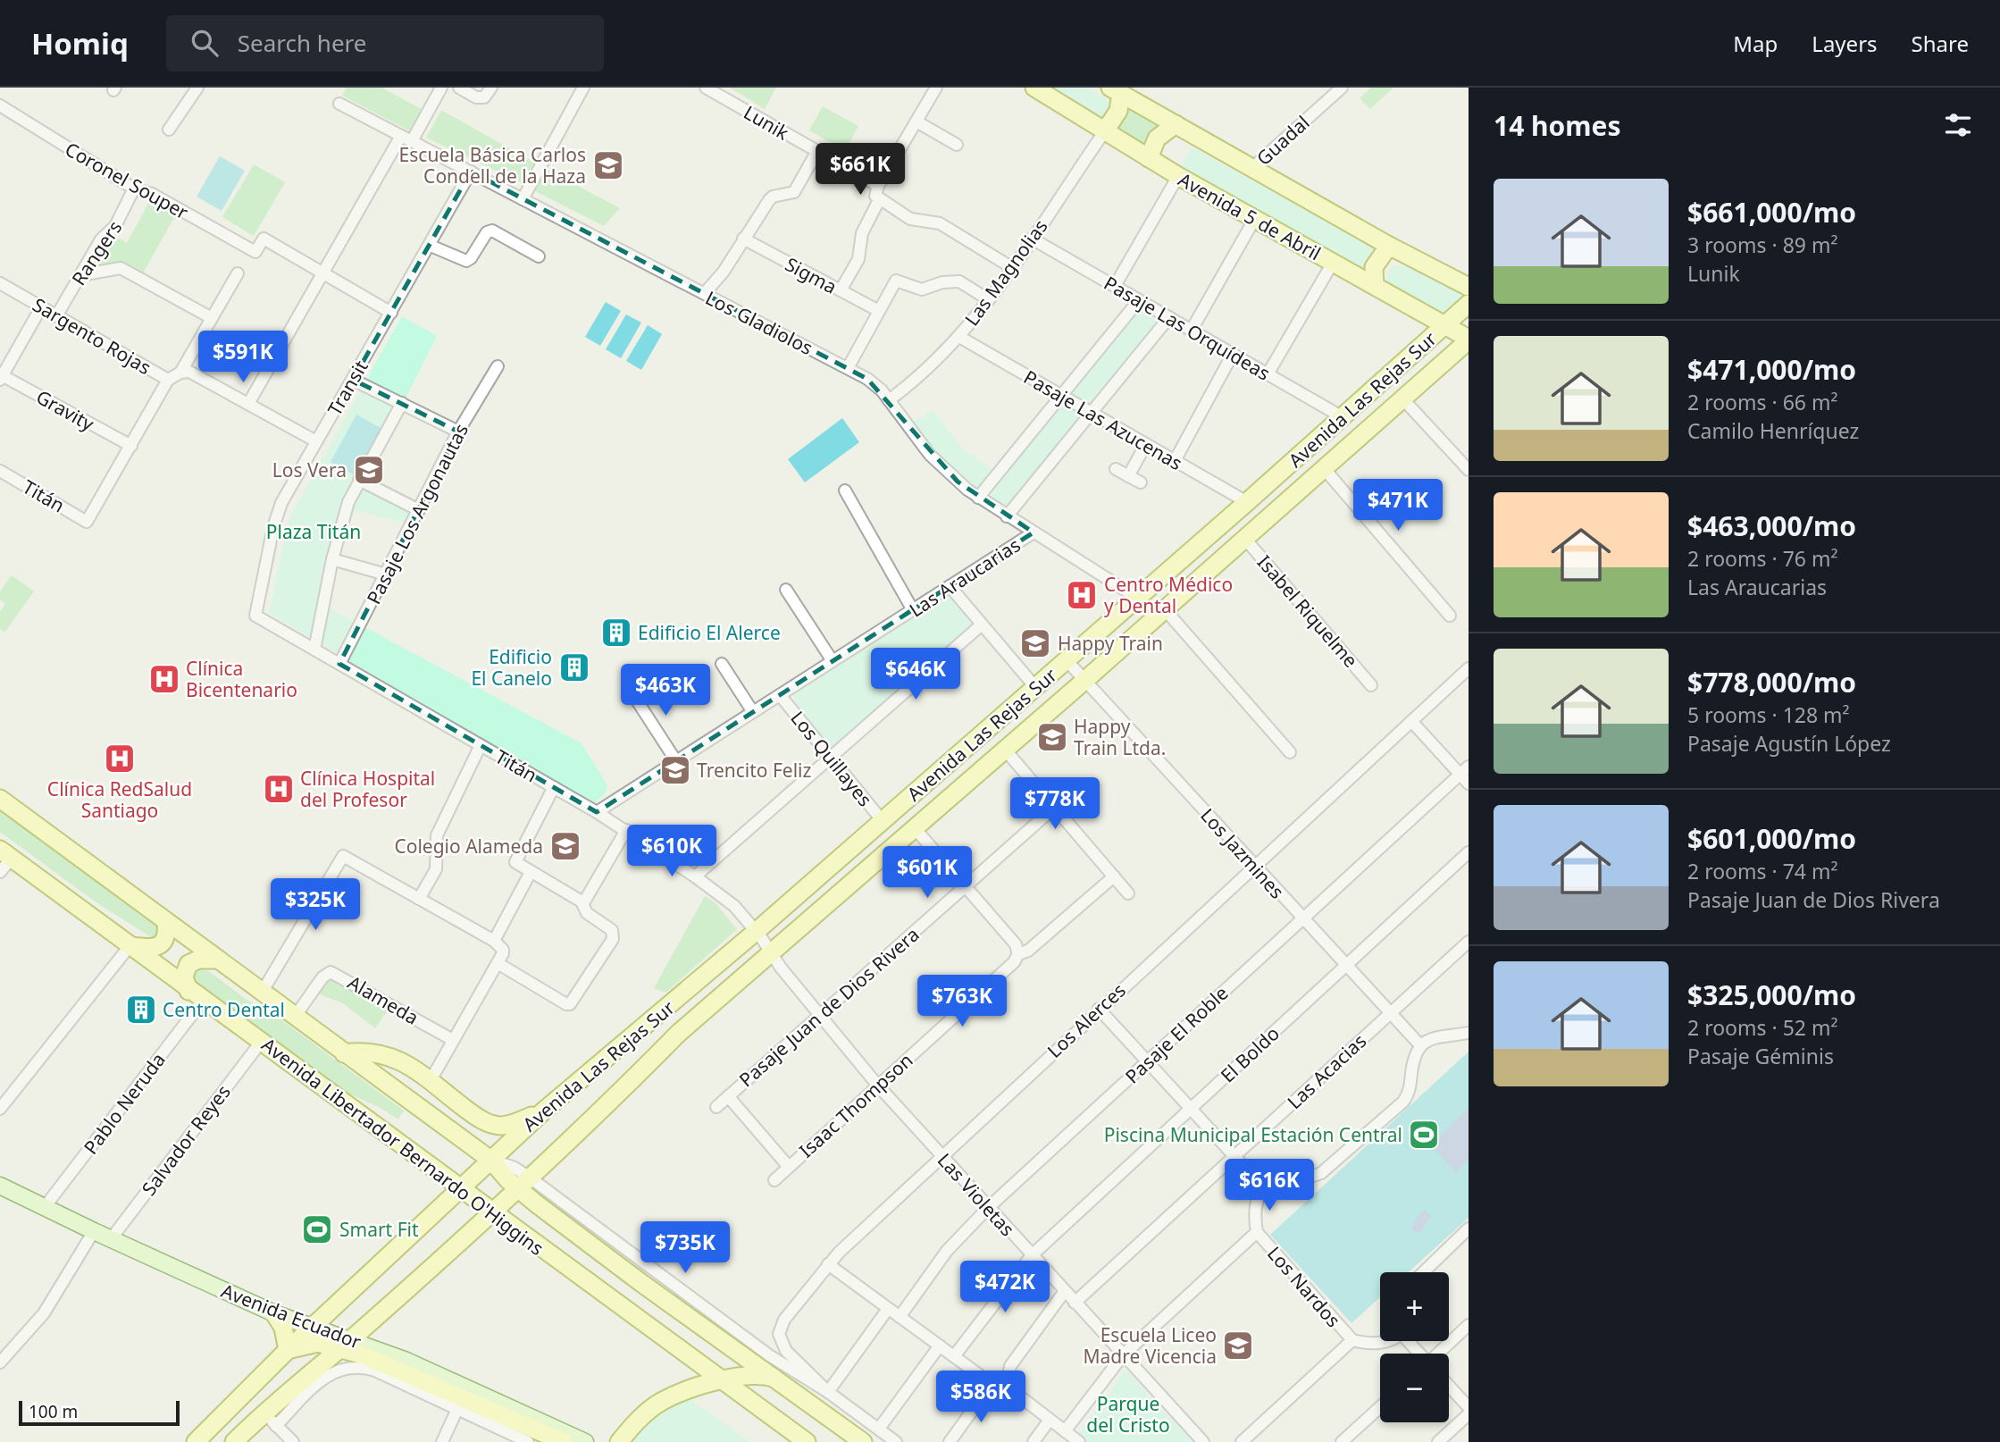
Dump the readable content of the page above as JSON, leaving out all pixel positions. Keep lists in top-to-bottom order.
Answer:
{
  "streets": {
    "main road": [
      "Avenida 5 de Abril",
      "Avenida Las Rejas Sur",
      "Avenida Libertador Bernardo O'Higgins",
      "Avenida Ecuador"
    ],
    "street": [
      "Lunik",
      "Guadal",
      "Coronel Souper",
      "Rangers",
      "Las Magnolias",
      "Sigma",
      "Los Gladiolos",
      "Pasaje Las Orquídeas",
      "Sargento Rojas",
      "Transit",
      "Gravity",
      "Pasaje Las Azucenas",
      "Titán",
      "Pasaje Los Argonautas",
      "Las Araucarias",
      "Isabel Riquelme",
      "Los Quillayes",
      "Los Jazmines",
      "Alameda",
      "Pasaje Juan de Dios Rivera",
      "Los Alerces",
      "Pasaje El Roble",
      "El Boldo",
      "Las Acacias",
      "Pablo Neruda",
      "Isaac Thompson",
      "Salvador Reyes",
      "Las Violetas",
      "Los Nardos"
    ]
  },
  "crossings": [
    ["Coronel Souper", "Rangers"],
    ["Avenida 5 de Abril", "Las Magnolias"],
    ["Avenida 5 de Abril", "Avenida Las Rejas Sur"],
    ["Rangers", "Sargento Rojas"],
    ["Las Magnolias", "Los Gladiolos"],
    ["Las Magnolias", "Pasaje Las Orquídeas"],
    ["Las Magnolias", "Pasaje Las Azucenas"],
    ["Los Gladiolos", "Transit"],
    ["Los Gladiolos", "Avenida Las Rejas Sur"],
    ["Los Gladiolos", "Las Araucarias"],
    ["Pasaje Las Orquídeas", "Avenida Las Rejas Sur"],
    ["Transit", "Titán"],
    ["Avenida Las Rejas Sur", "Pasaje Las Azucenas"],
    ["Avenida Las Rejas Sur", "Titán"],
    ["Avenida Las Rejas Sur", "Isabel Riquelme"],
    ["Avenida Las Rejas Sur", "Los Quillayes"],
    ["Avenida Las Rejas Sur", "Los Jazmines"],
    ["Avenida Las Rejas Sur", "Avenida Libertador Bernardo O'Higgins"],
    ["Avenida Las Rejas Sur", "Las Violetas"],
    ["Avenida Las Rejas Sur", "Avenida Ecuador"],
    ["Gravity", "Titán"],
    ["Titán", "Pasaje Los Argonautas"],
    ["Titán", "Las Araucarias"],
    ["Titán", "Las Violetas"],
    ["Las Araucarias", "Los Quillayes"],
    ["Los Jazmines", "Los Alerces"],
    ["Los Jazmines", "Pasaje El Roble"],
    ["Los Jazmines", "El Boldo"],
    ["Los Jazmines", "Las Acacias"],
    ["Alameda", "Avenida Libertador Bernardo O'Higgins"],
    ["Pasaje Juan de Dios Rivera", "Las Violetas"],
    ["Los Alerces", "Avenida Libertador Bernardo O'Higgins"],
    ["Los Alerces", "Las Violetas"],
    ["Pasaje El Roble", "Las Violetas"],
    ["El Boldo", "Las Violetas"],
    ["Las Acacias", "Las Violetas"],
    ["Pablo Neruda", "Avenida Libertador Bernardo O'Higgins"],
    ["Pablo Neruda", "Avenida Ecuador"],
    ["Isaac Thompson", "Las Violetas"],
    ["Salvador Reyes", "Avenida Libertador Bernardo O'Higgins"],
    ["Salvador Reyes", "Avenida Ecuador"]
  ],
  "parks": ["Plaza Titán", "Parque del Cristo"],
  "places": {
    "school or university": [
      "Escuela Básica Carlos Condell de la Haza",
      "Los Vera",
      "Happy Train",
      "Happy Train Ltda.",
      "Trencito Feliz",
      "Colegio Alameda",
      "Escuela Liceo Madre Vicencia"
    ],
    "hospital": [
      "Centro Médico y Dental",
      "Clínica Bicentenario",
      "Clínica RedSalud Santiago",
      "Clínica Hospital del Profesor"
    ],
    "building": ["Edificio El Alerce", "Edificio El Canelo", "Centro Dental"],
    "sports": ["Piscina Municipal Estación Central", "Smart Fit"]
  },
  "scale_bar": "100 m",
  "page": {
    "header": "Homiq",
    "search": "Search here",
    "nav": ["Map", "Layers", "Share"],
    "heading": "14 homes",
    "price": [
      "$661K",
      "$591K",
      "$471K",
      "$646K",
      "$463K",
      "$778K",
      "$610K",
      "$601K",
      "$325K",
      "$763K",
      "$616K",
      "$735K",
      "$472K",
      "$586K"
    ],
    "list": [
      {
        "name": "$661,000/mo",
        "note": "3 rooms · 89 m² · Lunik"
      },
      {
        "name": "$471,000/mo",
        "note": "2 rooms · 66 m² · Camilo Henríquez"
      },
      {
        "name": "$463,000/mo",
        "note": "2 rooms · 76 m² · Las Araucarias"
      },
      {
        "name": "$778,000/mo",
        "note": "5 rooms · 128 m² · Pasaje Agustín López"
      },
      {
        "name": "$601,000/mo",
        "note": "2 rooms · 74 m² · Pasaje Juan de Dios Rivera"
      },
      {
        "name": "$325,000/mo",
        "note": "2 rooms · 52 m² · Pasaje Géminis"
      }
    ],
    "map_buttons": ["+", "−"],
    "scale": "100 m"
  }
}
